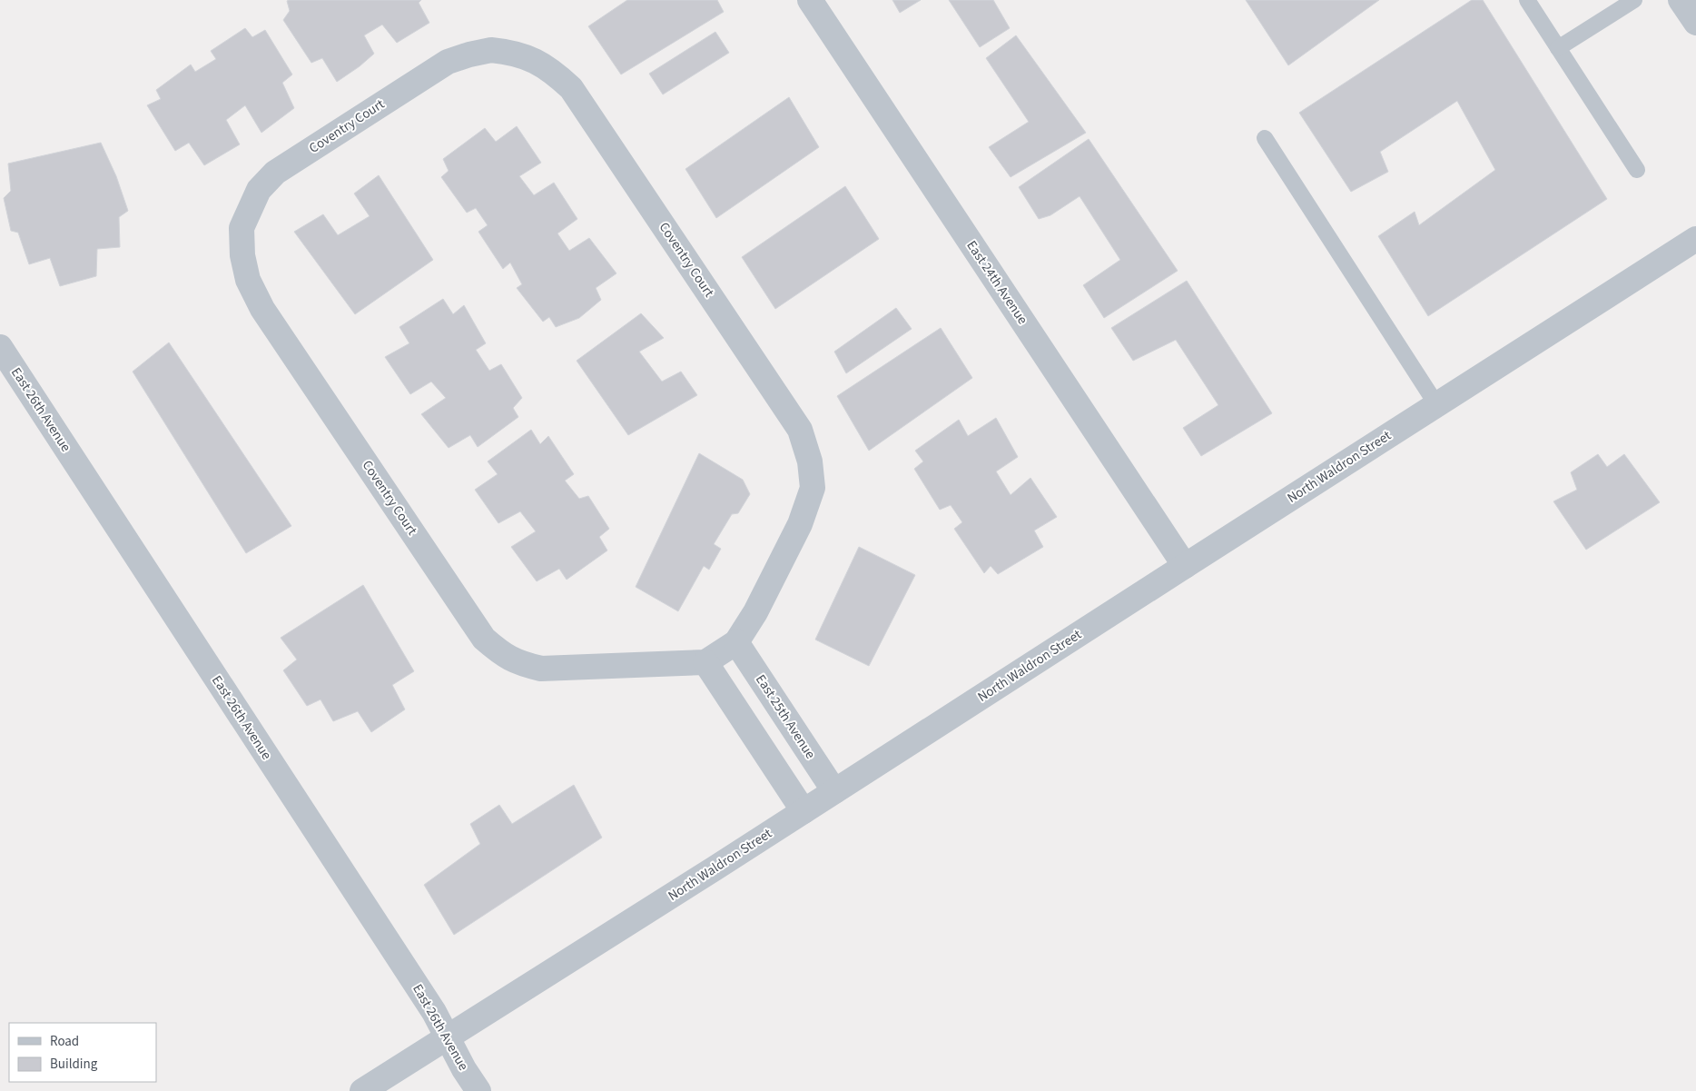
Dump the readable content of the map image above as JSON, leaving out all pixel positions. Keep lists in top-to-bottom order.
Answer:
{
  "streets": {
    "street": [
      "Coventry Court",
      "East 24th Avenue",
      "East 26th Avenue",
      "North Waldron Street",
      "East 25th Avenue"
    ]
  },
  "crossings": [
    ["Coventry Court", "East 25th Avenue"],
    ["East 24th Avenue", "North Waldron Street"],
    ["East 26th Avenue", "North Waldron Street"],
    ["North Waldron Street", "East 25th Avenue"]
  ],
  "legend": ["Road", "Building"]
}
